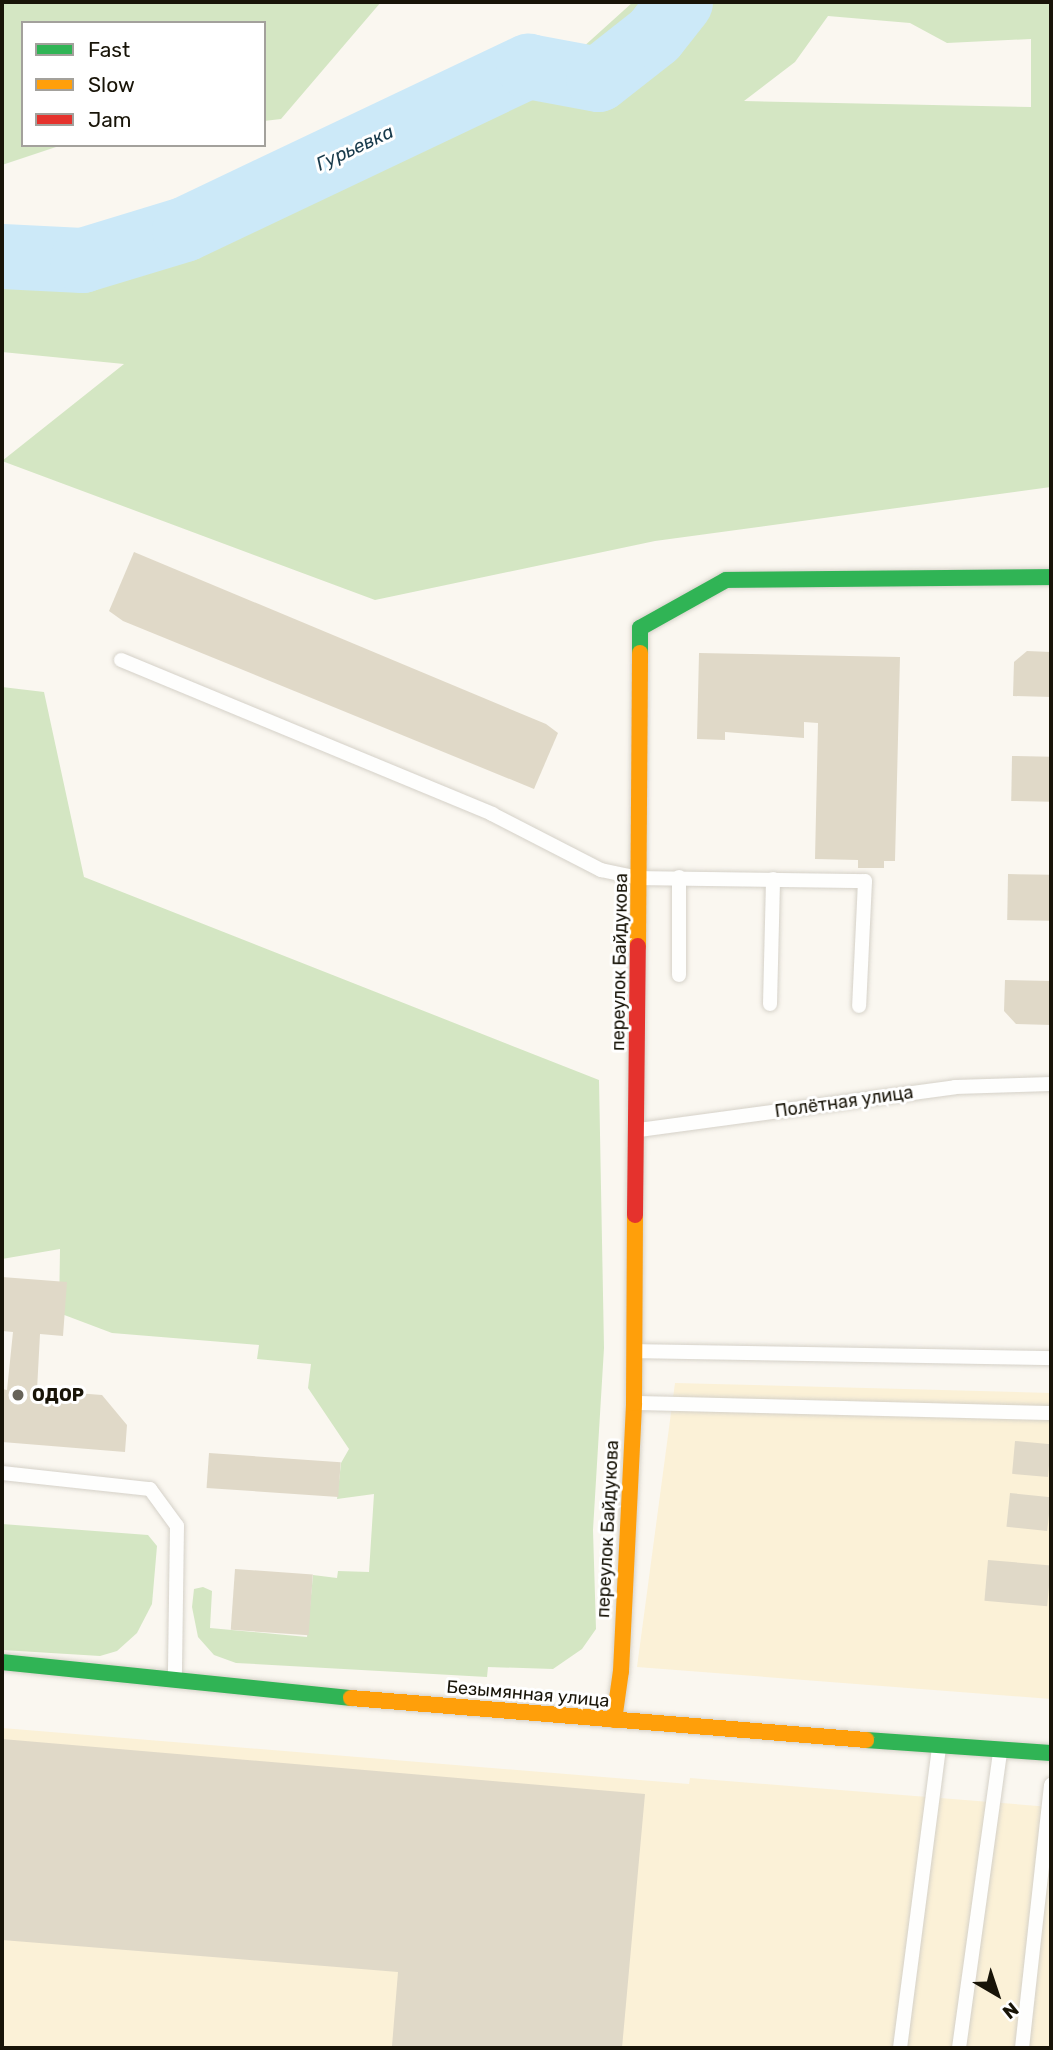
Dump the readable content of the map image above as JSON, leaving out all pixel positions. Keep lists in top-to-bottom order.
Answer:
{
  "streets": {
    "street": ["переулок Байдукова", "Безымянная улица"],
    "lane": ["Полётная улица"]
  },
  "crossings": [
    ["переулок Байдукова", "Полётная улица"],
    ["переулок Байдукова", "Безымянная улица"]
  ],
  "water": ["Гурьевка"],
  "places": ["ОДОР"],
  "legend": ["Fast", "Slow", "Jam"],
  "north": "bottom right"
}
